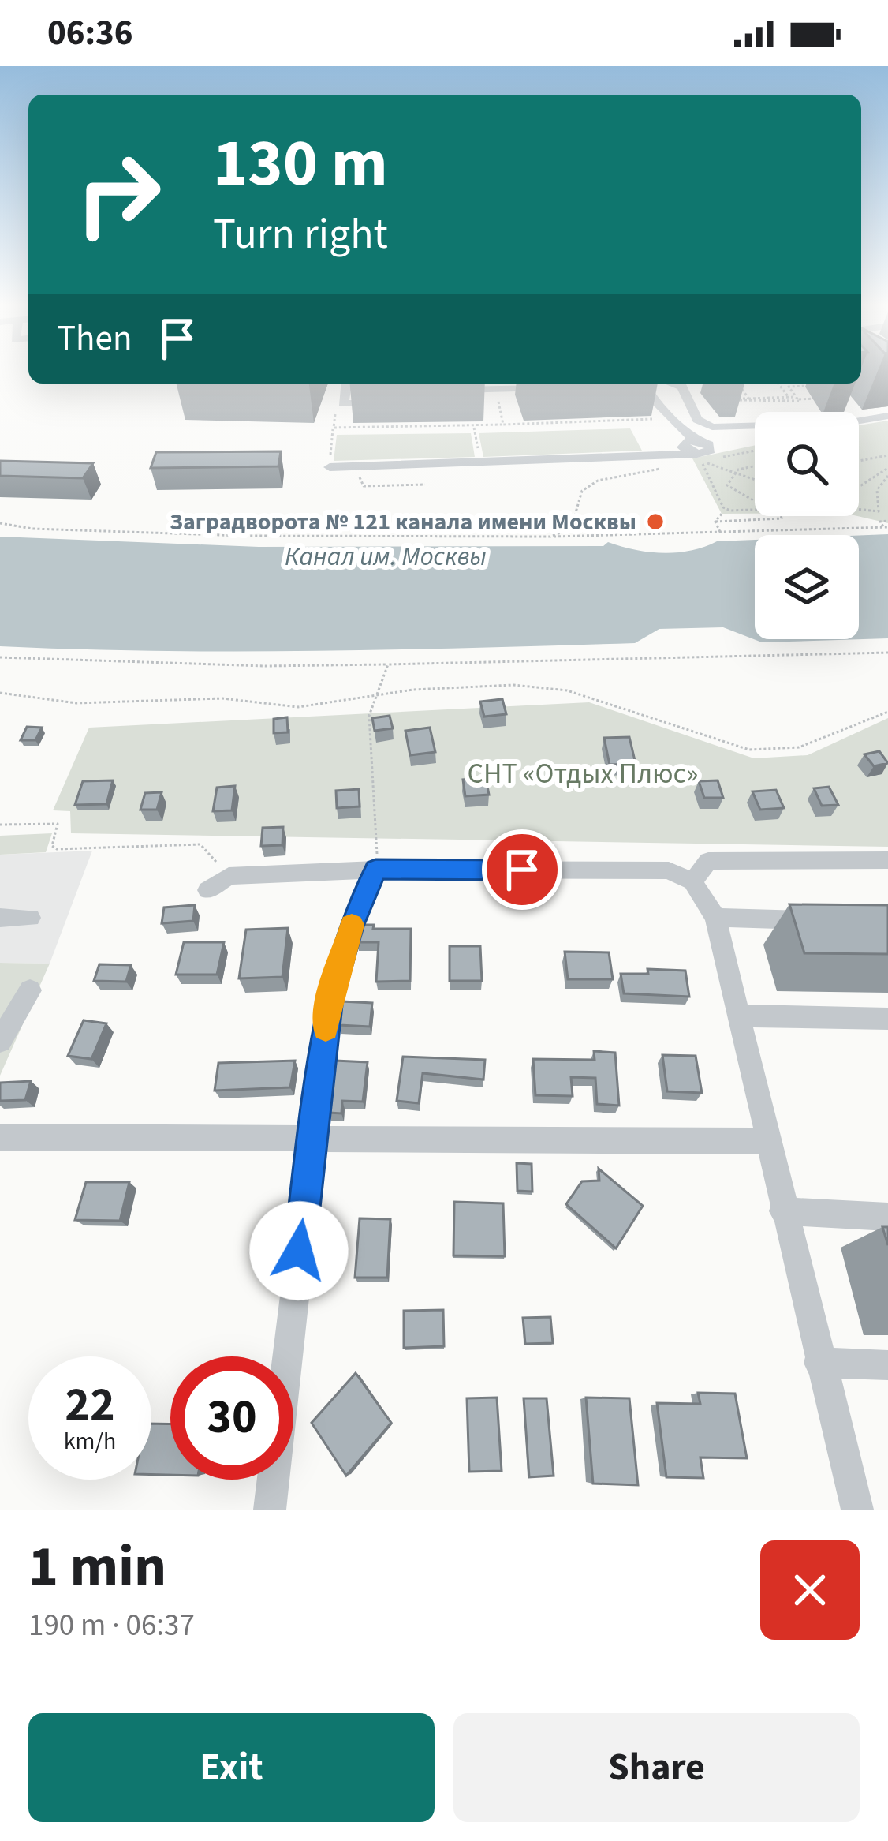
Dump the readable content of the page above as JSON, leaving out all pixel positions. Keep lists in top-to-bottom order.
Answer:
{
  "water": ["Канал им. Москвы"],
  "parks": ["СНТ «Отдых Плюс»"],
  "places": ["Заградворота № 121 канала имени Москвы"],
  "page": {
    "status": "06:36",
    "turn": ["130 m", "Turn right"],
    "then": "Then",
    "speed": "22 km/h",
    "limit": "30",
    "heading": ["1 min", "190 m · 06:37"],
    "buttons": ["Exit", "Share"]
  }
}
